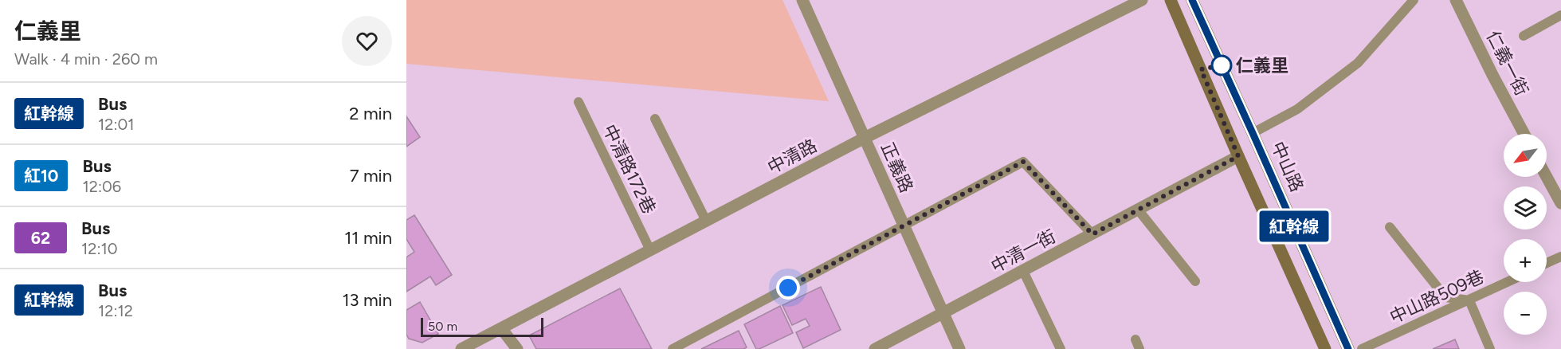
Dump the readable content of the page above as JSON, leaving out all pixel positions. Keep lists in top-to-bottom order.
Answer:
{
  "streets": {
    "main road": ["中山路"],
    "street": [
      "仁義一街",
      "中清路",
      "正義路",
      "中清一街"
    ],
    "lane": ["中清路172巷", "中山路509巷"]
  },
  "crossings": [
    ["中清路", "正義路"],
    ["中清路", "中清路172巷"],
    ["正義路", "中清一街"]
  ],
  "places": ["仁義里"],
  "lines": ["bus line 紅幹線"],
  "scale_bar": "50 m",
  "north": "bottom left",
  "page": {
    "heading": ["仁義里", "Walk · 4 min · 260 m"],
    "on_map": "紅幹線",
    "list": [
      {
        "mark": "紅幹線",
        "name": "Bus",
        "note": "12:01",
        "value": "2 min"
      },
      {
        "mark": "紅10",
        "name": "Bus",
        "note": "12:06",
        "value": "7 min"
      },
      {
        "mark": "62",
        "name": "Bus",
        "note": "12:10",
        "value": "11 min"
      },
      {
        "mark": "紅幹線",
        "name": "Bus",
        "note": "12:12",
        "value": "13 min"
      }
    ],
    "map_buttons": ["+", "−"],
    "scale": "50 m"
  }
}
